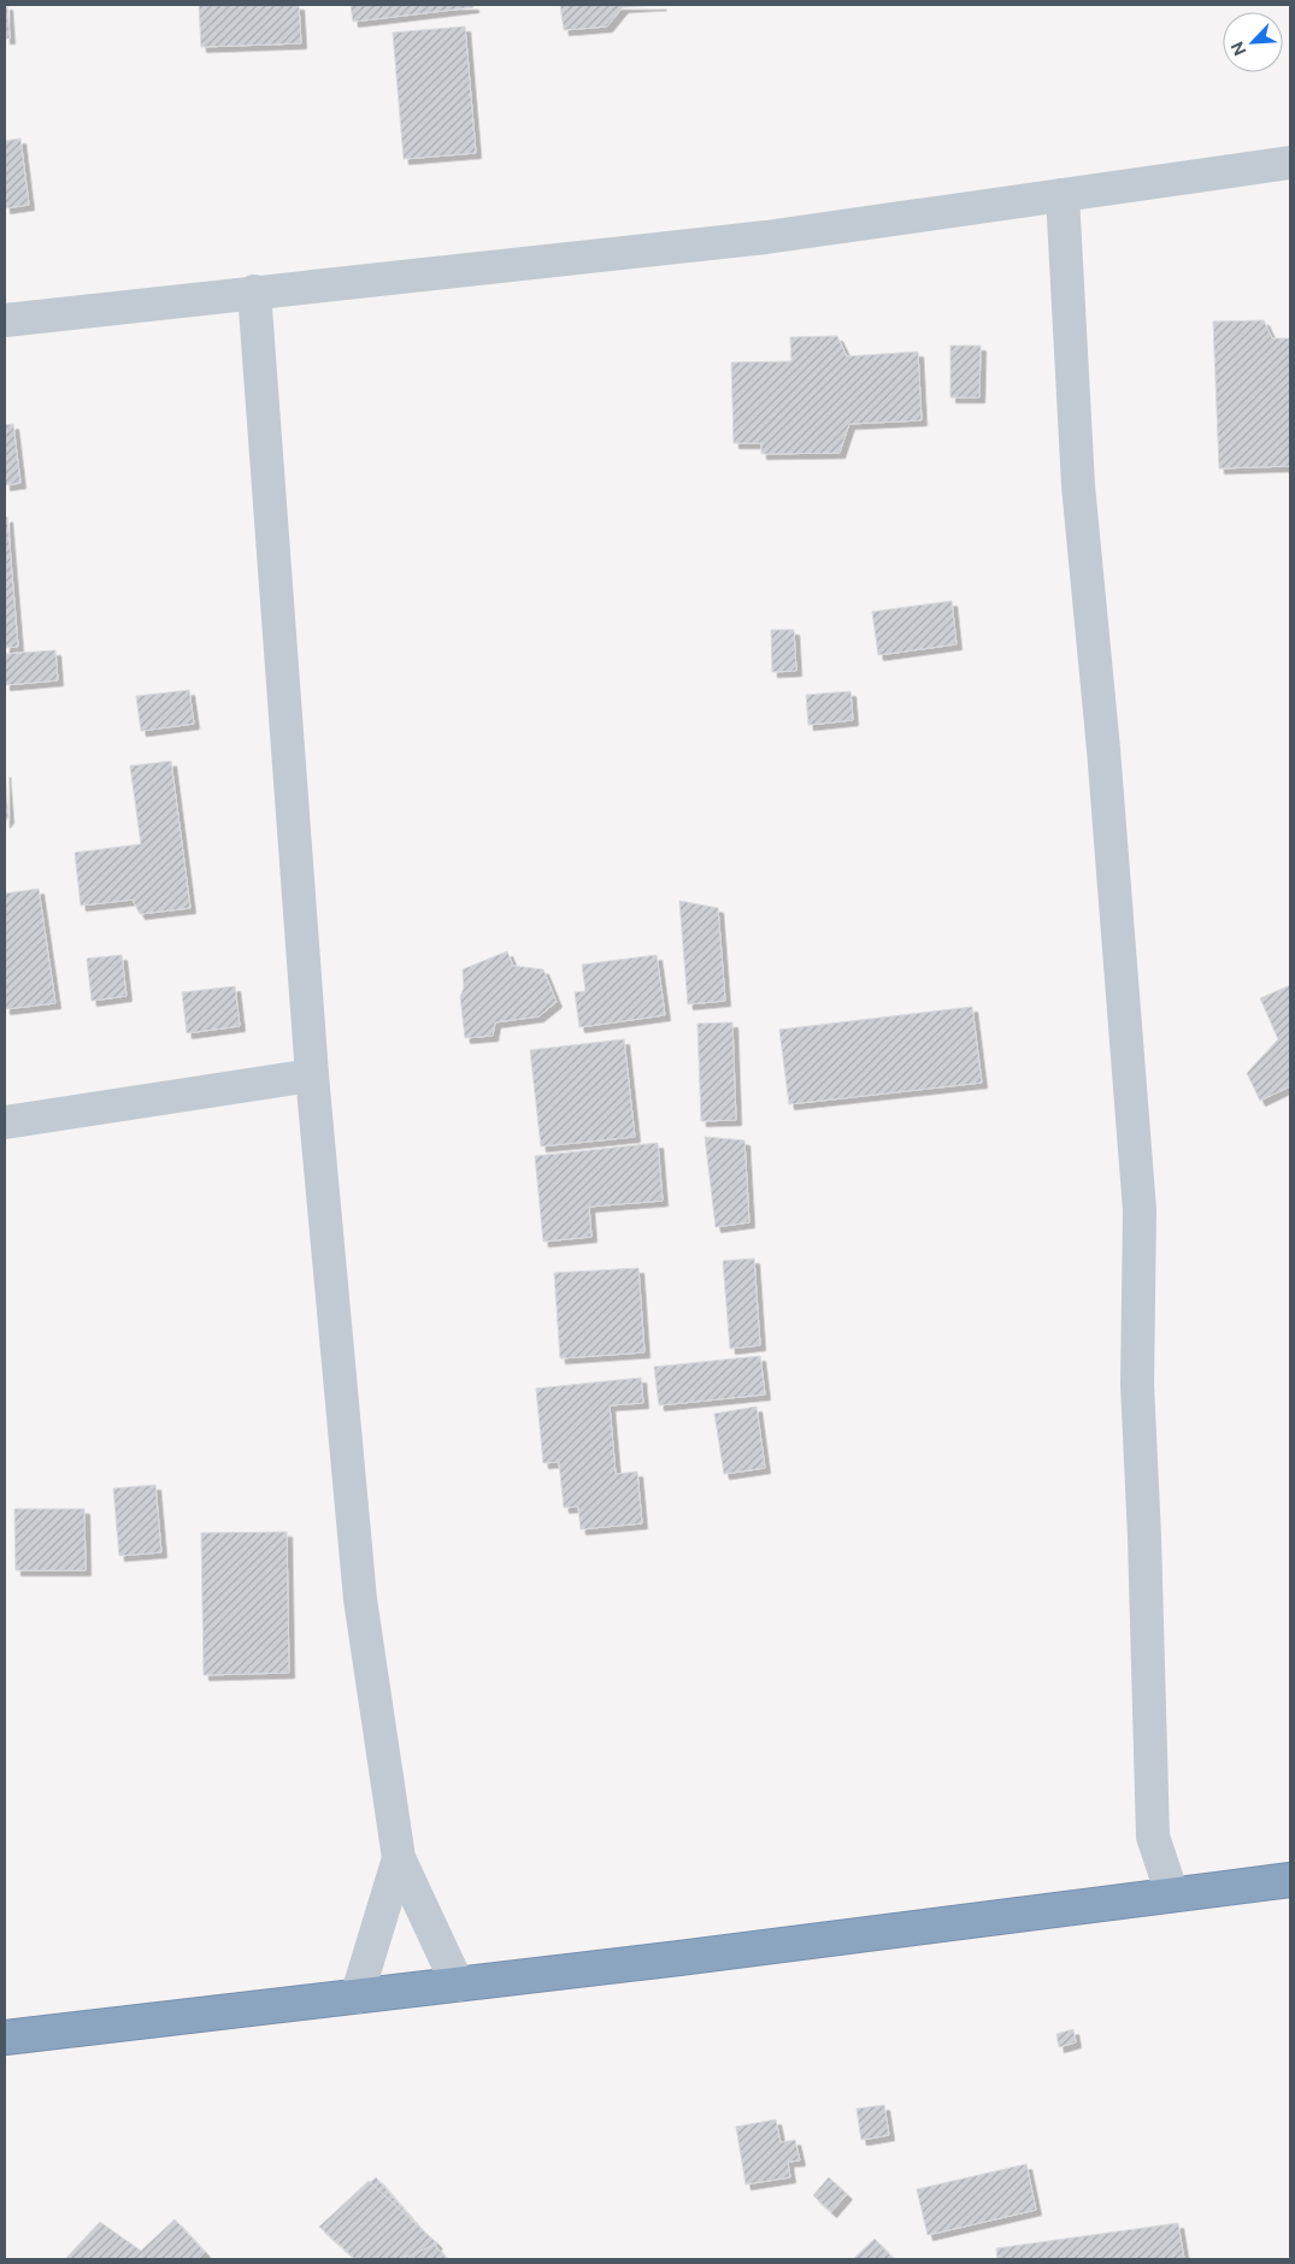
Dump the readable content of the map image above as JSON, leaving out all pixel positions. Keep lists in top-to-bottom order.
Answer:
{
  "north": "bottom left"
}
